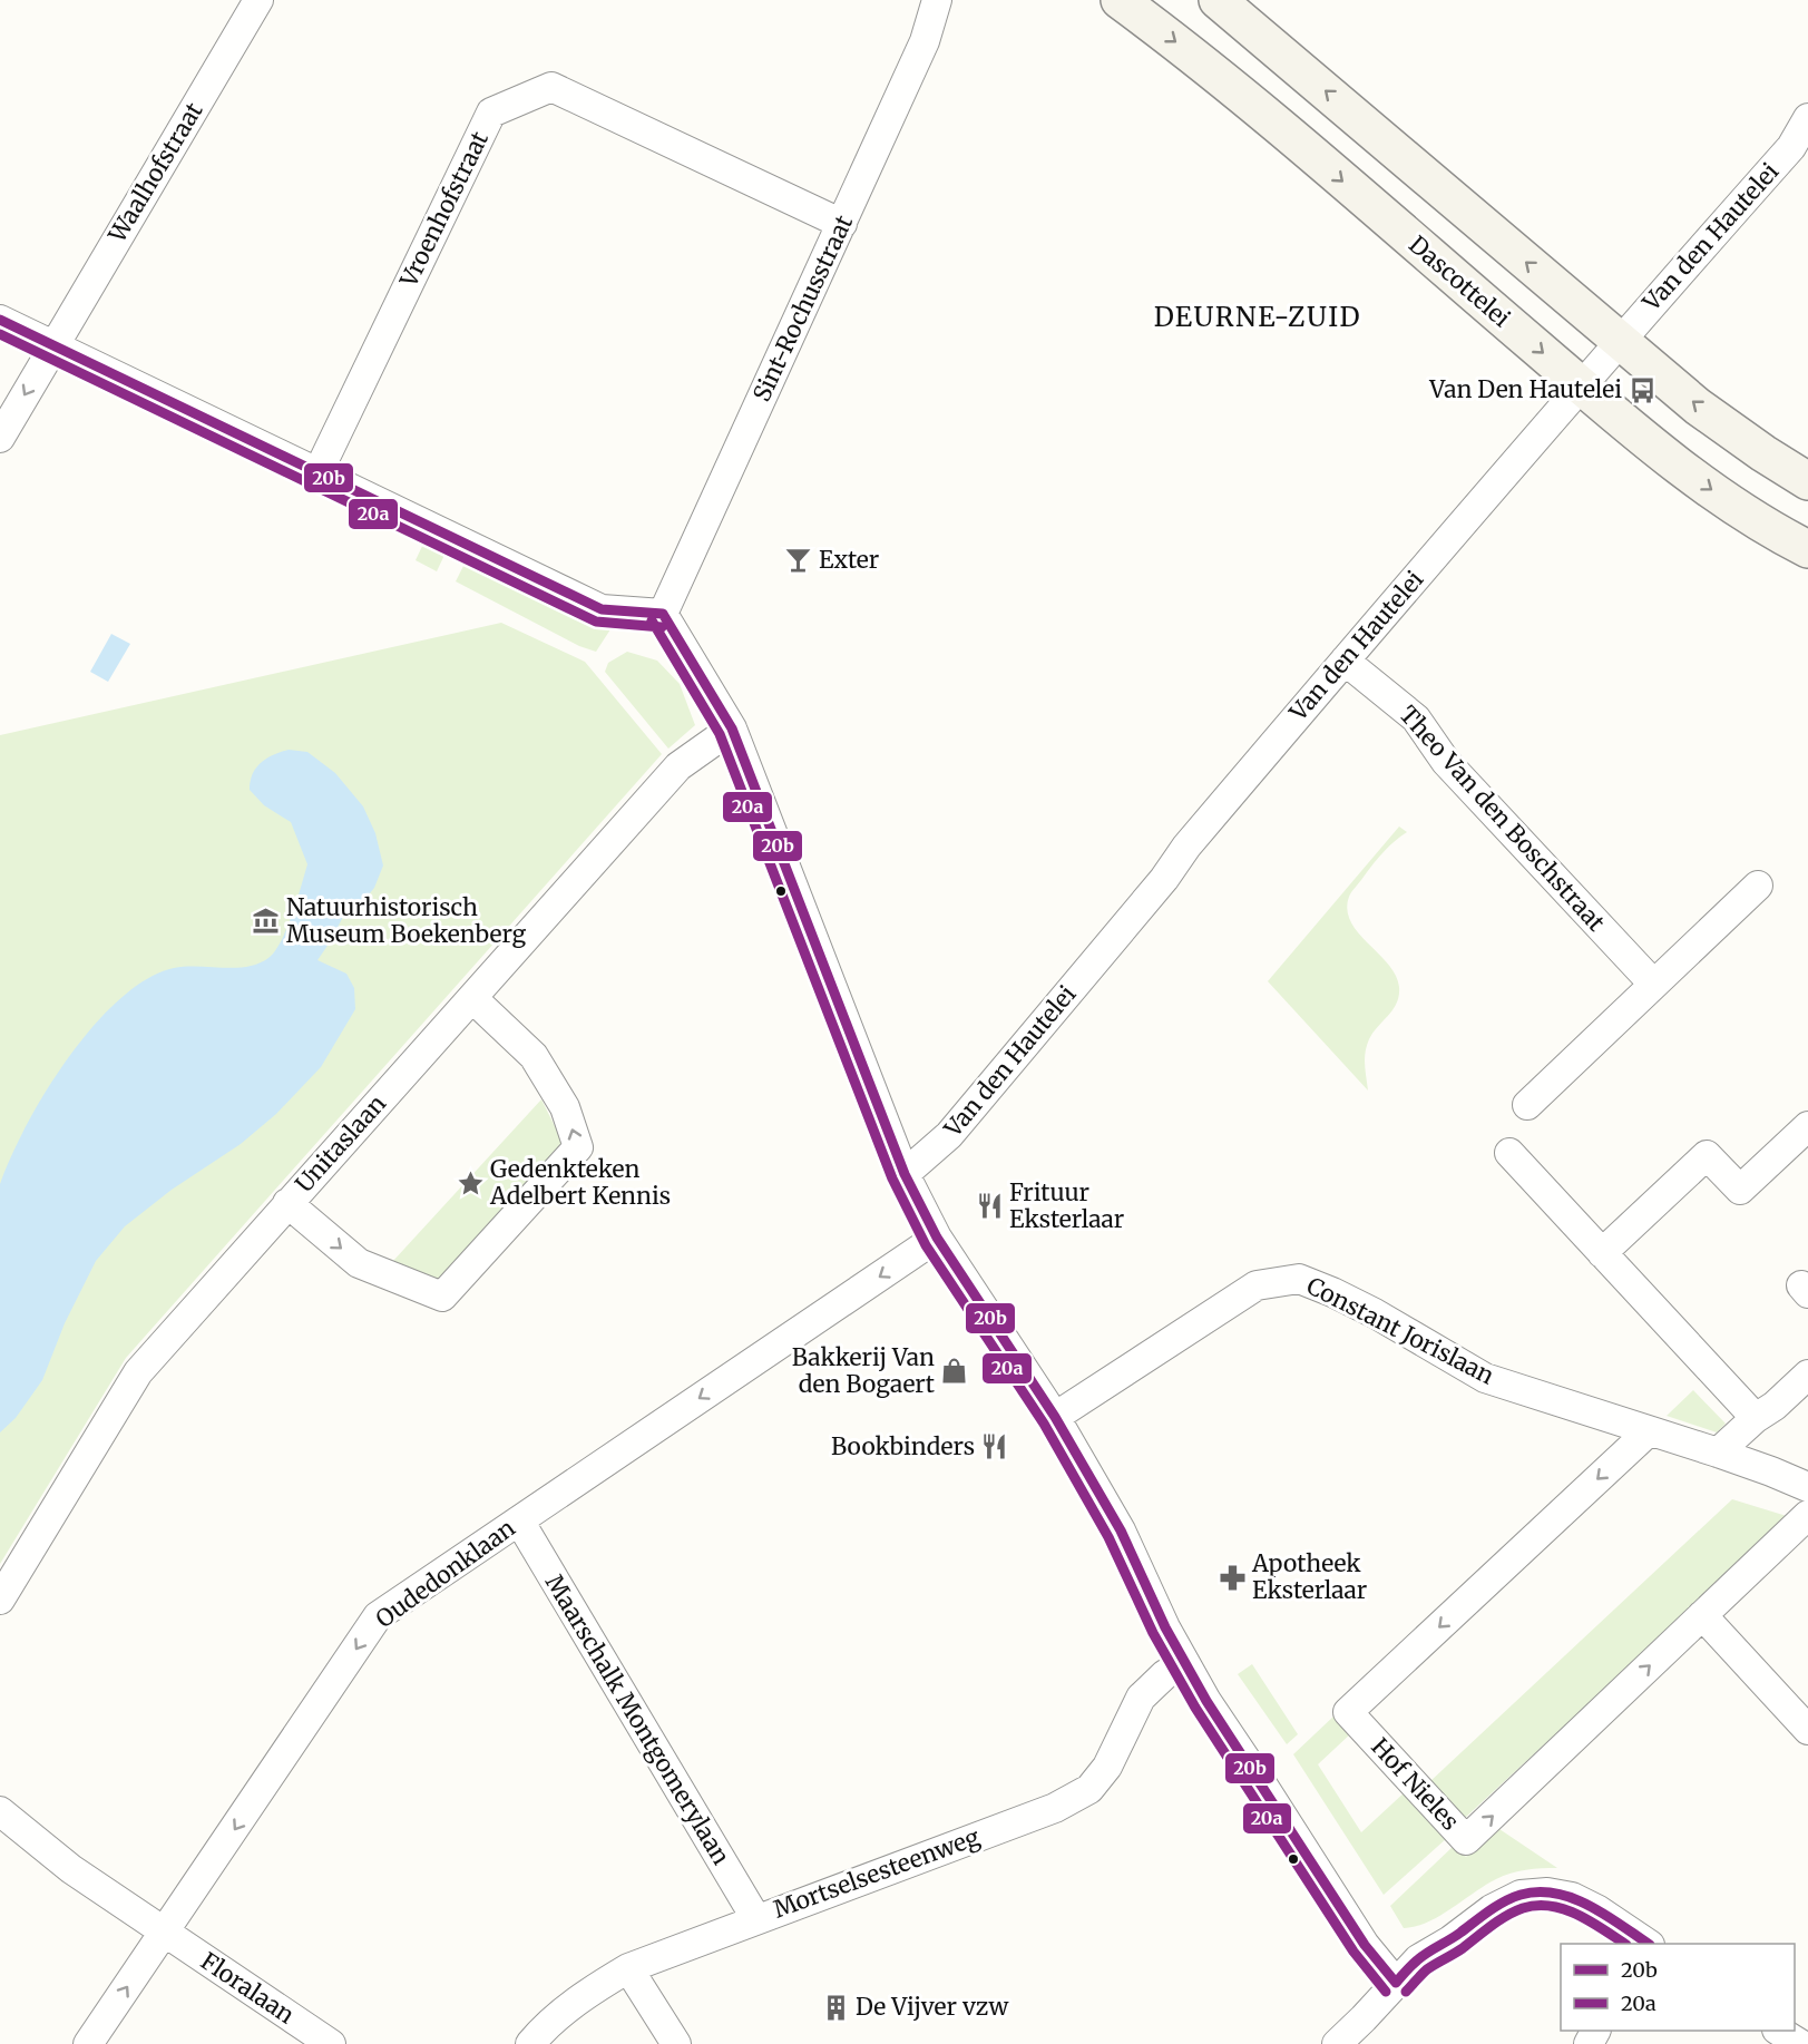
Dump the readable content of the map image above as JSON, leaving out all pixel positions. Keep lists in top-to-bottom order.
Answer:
{
  "streets": {
    "street": [
      "Waalhofstraat",
      "Vroenhofstraat",
      "Van den Hautelei",
      "Dascottelei",
      "Sint-Rochusstraat",
      "Theo Van den Boschstraat",
      "Unitaslaan",
      "Constant Jorislaan",
      "Oudedonklaan",
      "Maarschalk Montgomerylaan",
      "Hof Nieles",
      "Mortselsesteenweg",
      "Floralaan"
    ]
  },
  "crossings": [
    ["Vroenhofstraat", "Sint-Rochusstraat"],
    ["Van den Hautelei", "Dascottelei"],
    ["Van den Hautelei", "Theo Van den Boschstraat"],
    ["Constant Jorislaan", "Hof Nieles"],
    ["Oudedonklaan", "Maarschalk Montgomerylaan"],
    ["Oudedonklaan", "Floralaan"],
    ["Maarschalk Montgomerylaan", "Mortselsesteenweg"]
  ],
  "districts": ["DEURNE-ZUID"],
  "places": {
    "bus stop": ["Van Den Hautelei"],
    "bar": ["Exter"],
    "museum": ["Natuurhistorisch Museum Boekenberg"],
    "place": ["Gedenkteken Adelbert Kennis"],
    "restaurant": ["Frituur Eksterlaar", "Bookbinders"],
    "shop": ["Bakkerij Van den Bogaert"],
    "pharmacy": ["Apotheek Eksterlaar"],
    "building": ["De Vijver vzw"]
  },
  "lines": ["transit line 20b", "transit line 20a"],
  "legend": ["20b", "20a"]
}
